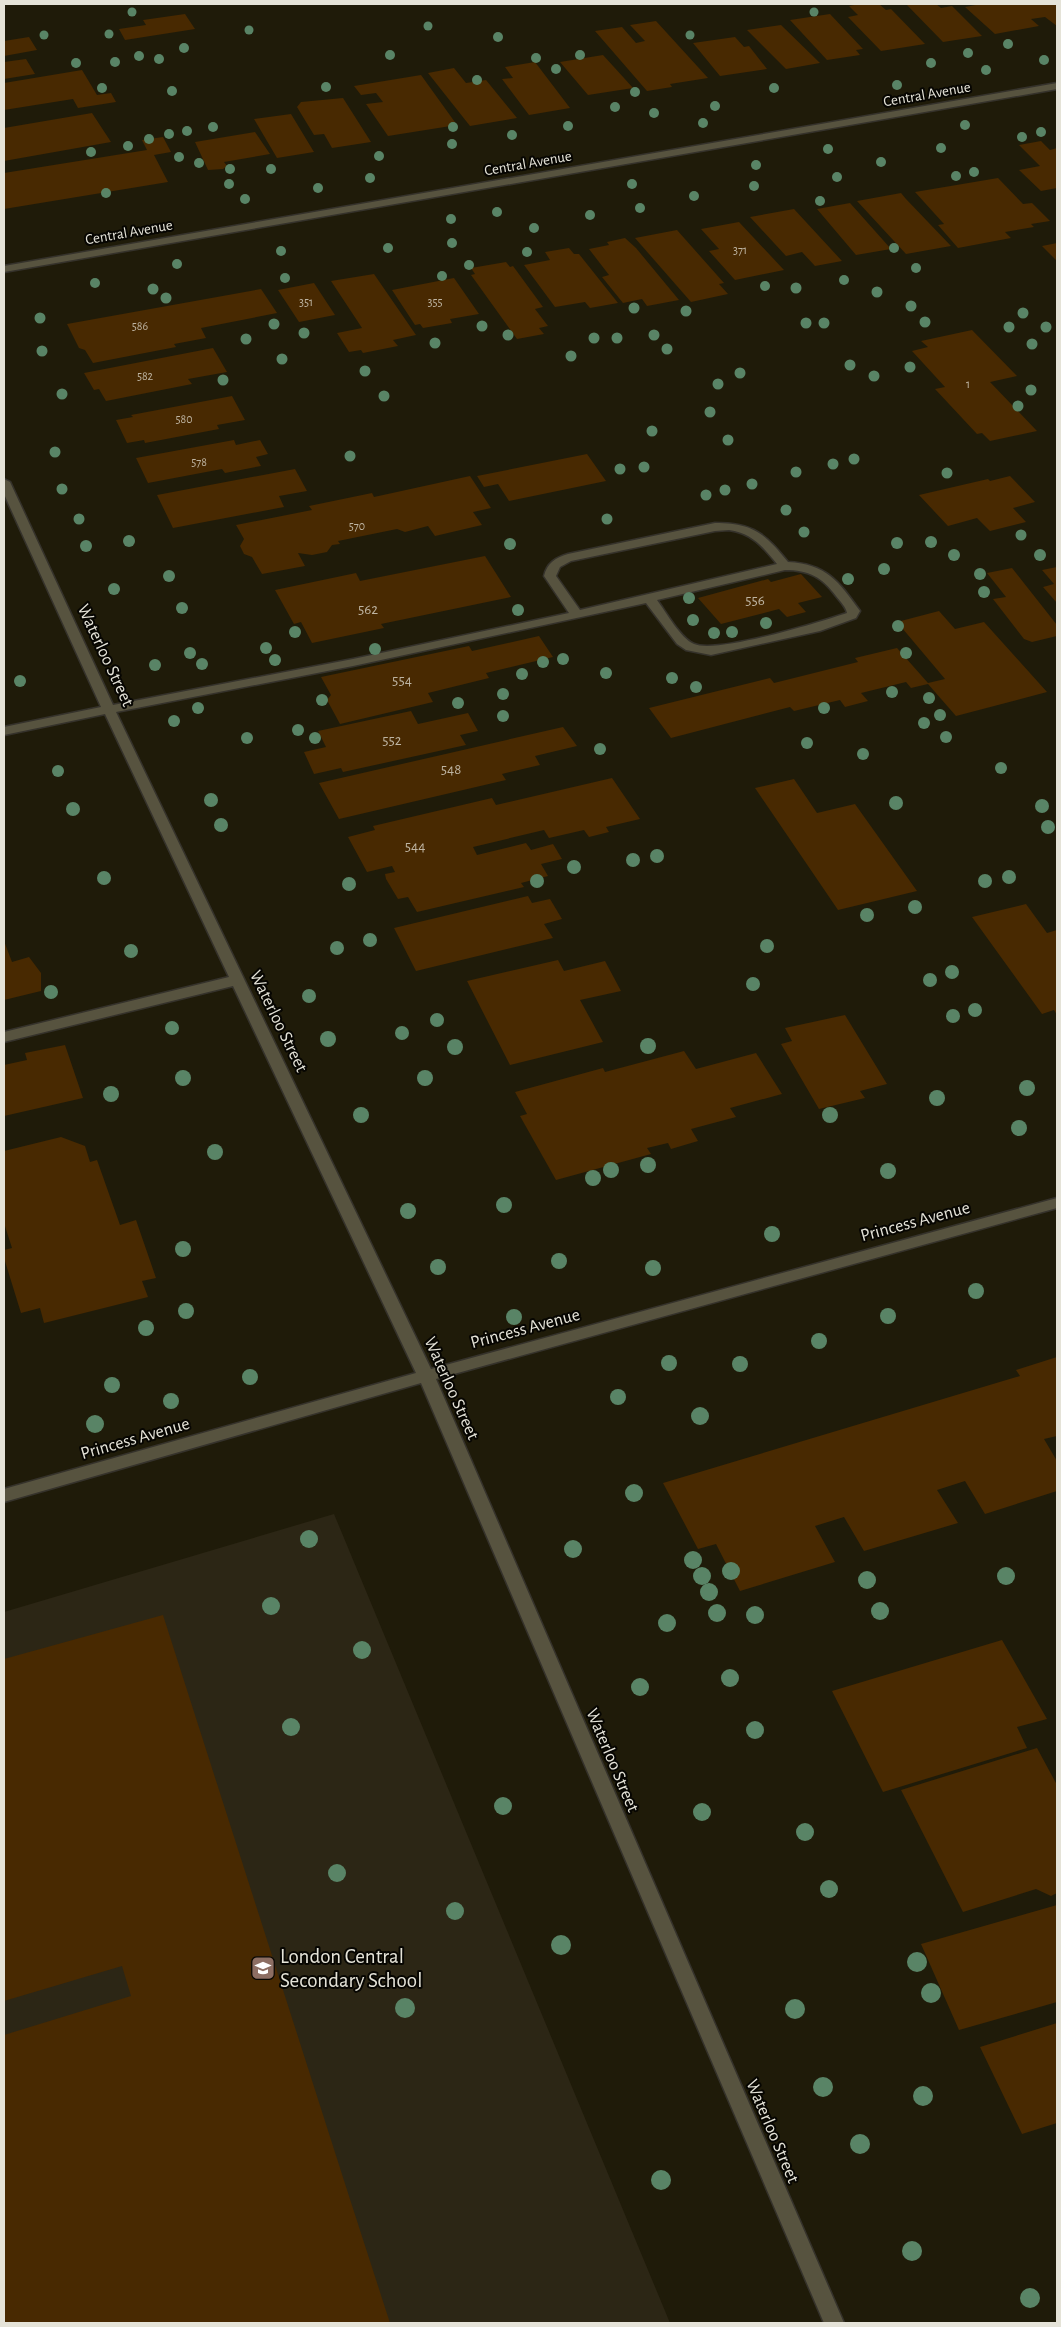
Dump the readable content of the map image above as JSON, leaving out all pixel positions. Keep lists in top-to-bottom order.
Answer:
{
  "streets": {
    "street": ["Central Avenue", "Waterloo Street", "Princess Avenue"]
  },
  "crossings": [
    ["Waterloo Street", "Princess Avenue"]
  ],
  "places": {
    "school or university": ["London Central Secondary School"]
  },
  "house_numbers": [
    "371",
    "351",
    "355",
    "586",
    "582",
    "1",
    "580",
    "578",
    "570",
    "556",
    "562",
    "554",
    "552",
    "548",
    "544"
  ]
}
